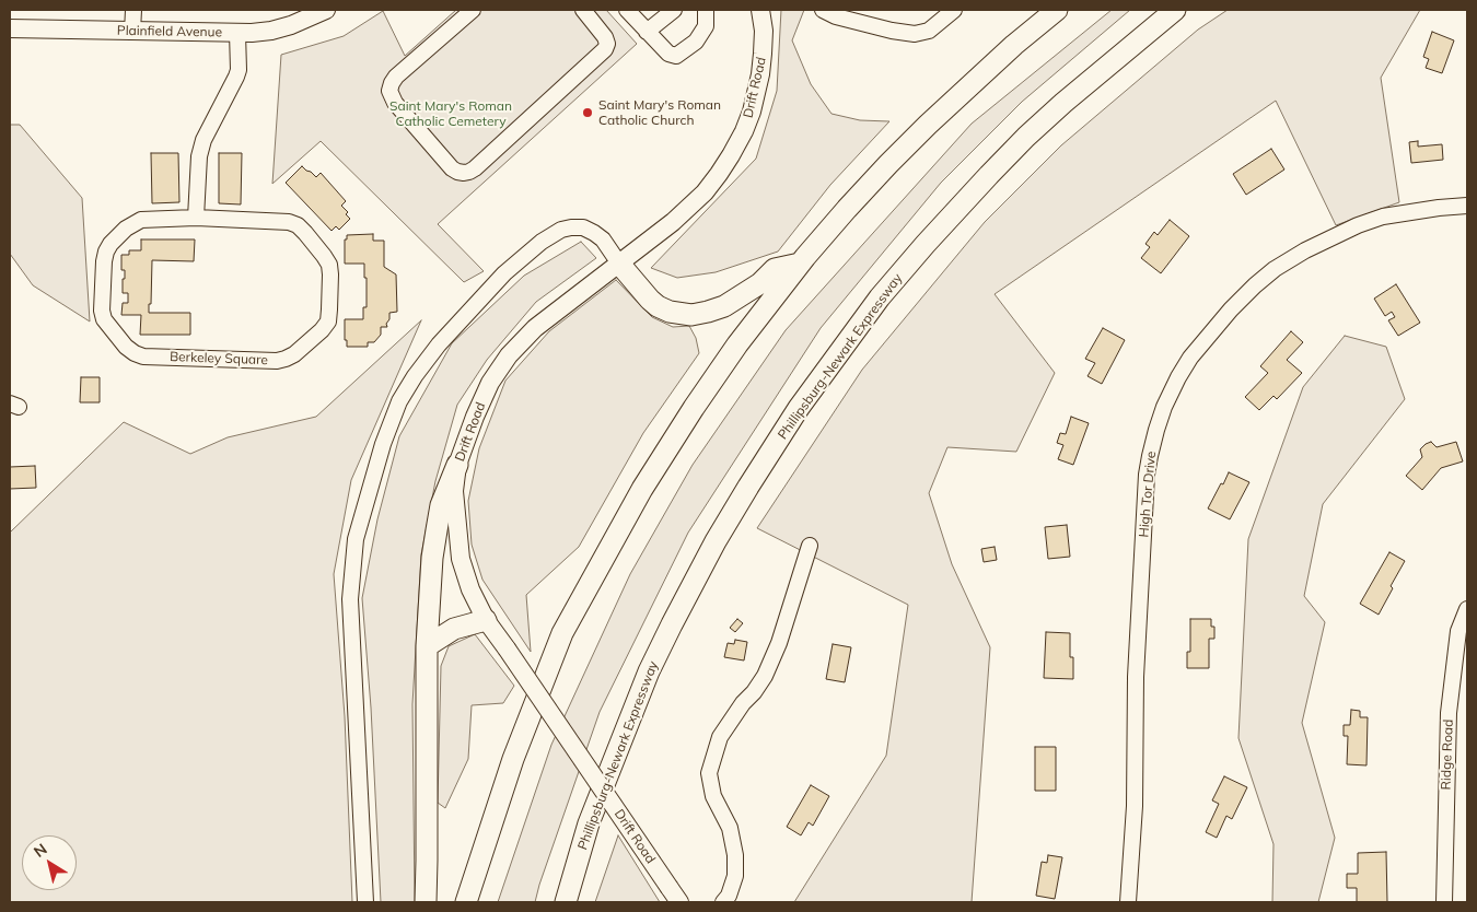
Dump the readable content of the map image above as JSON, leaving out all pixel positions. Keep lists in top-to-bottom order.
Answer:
{
  "streets": {
    "highway": ["Phillipsburg-Newark Expressway"],
    "main road": ["Plainfield Avenue", "Drift Road"],
    "street": ["Berkeley Square", "High Tor Drive", "Ridge Road"]
  },
  "parks": ["Saint Mary's Roman Catholic Cemetery"],
  "places": ["Saint Mary's Roman Catholic Church"],
  "north": "top left"
}
